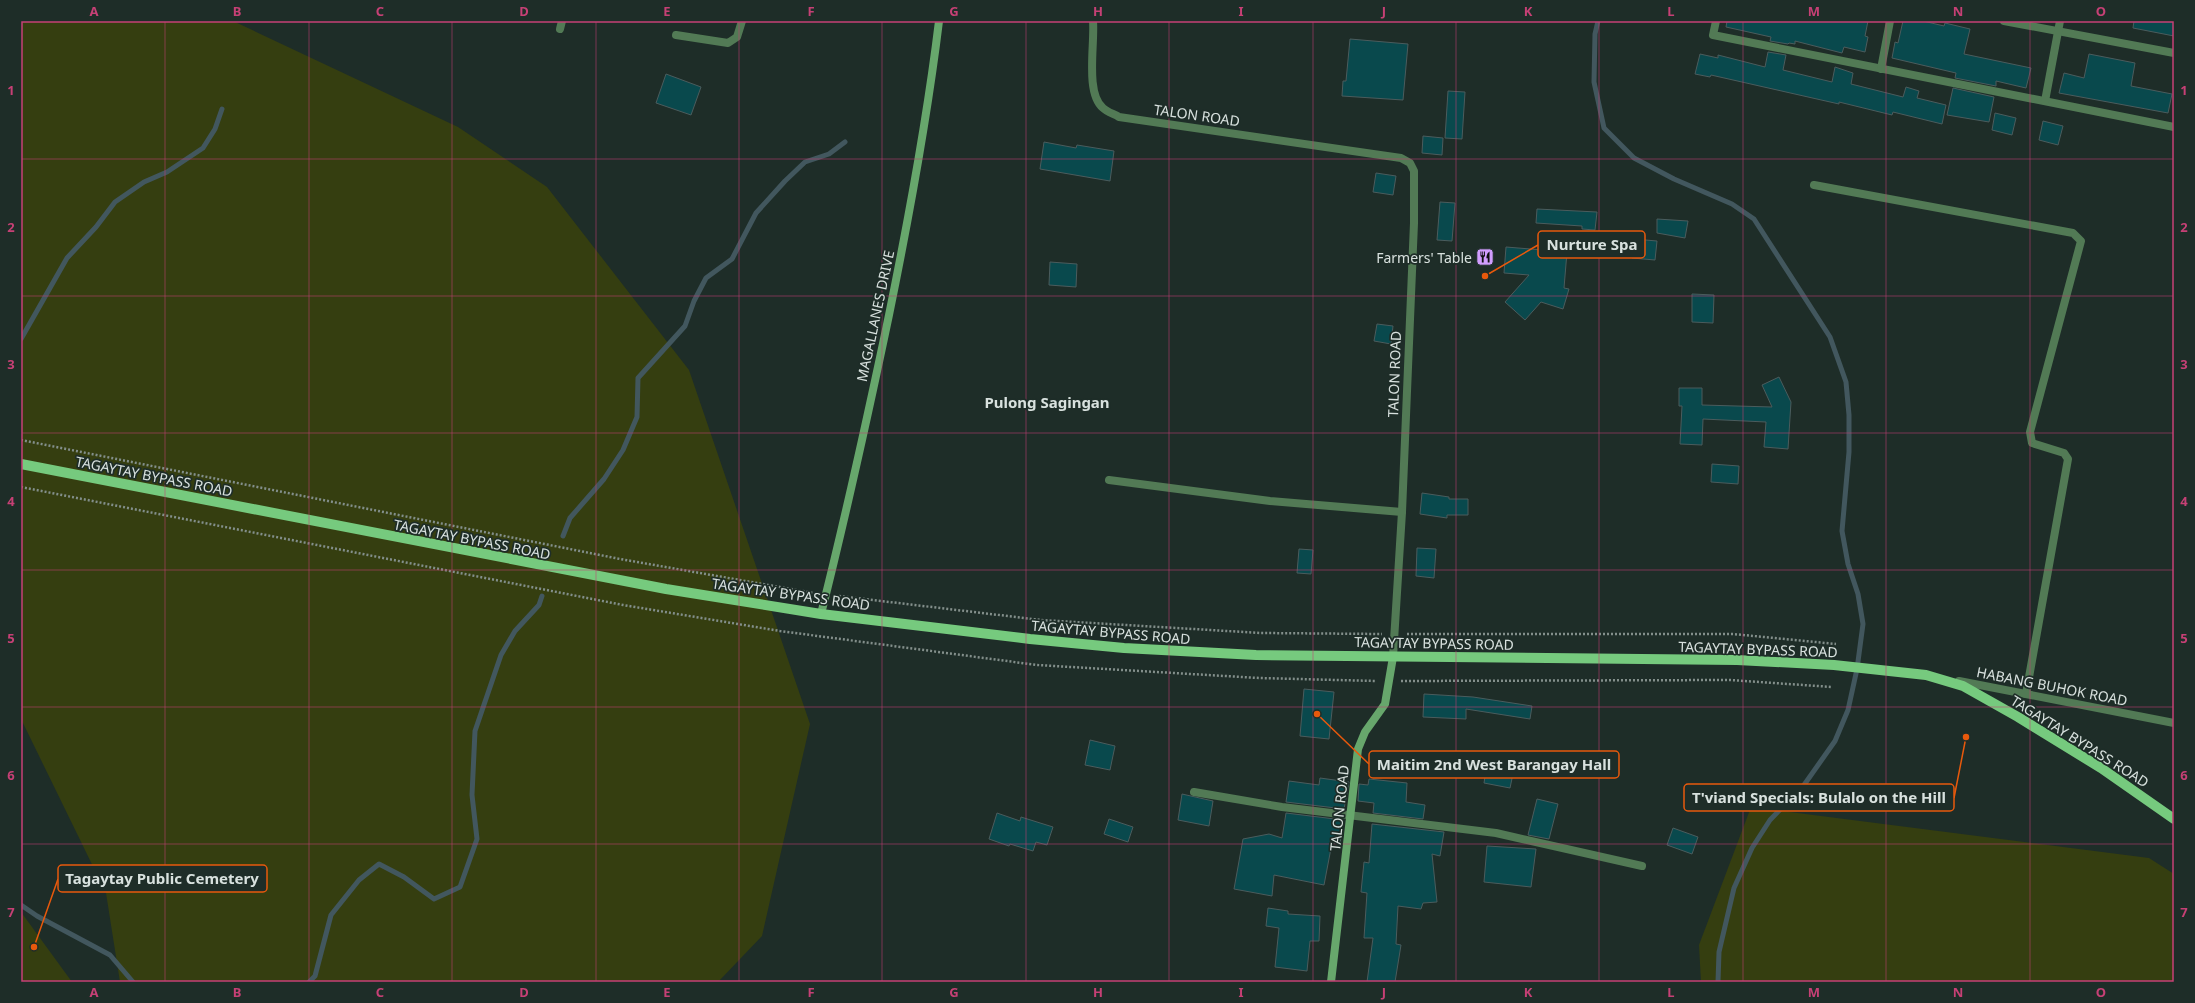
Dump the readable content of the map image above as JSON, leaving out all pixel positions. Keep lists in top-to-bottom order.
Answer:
{
  "streets": {
    "main road": ["TAGAYTAY BYPASS ROAD"],
    "street": ["TALON ROAD", "MAGALLANES DRIVE", "HABANG BUHOK ROAD"]
  },
  "crossings": [
    ["TALON ROAD", "TAGAYTAY BYPASS ROAD"],
    ["MAGALLANES DRIVE", "TAGAYTAY BYPASS ROAD"],
    ["TAGAYTAY BYPASS ROAD", "HABANG BUHOK ROAD"]
  ],
  "districts": ["Pulong Sagingan"],
  "places": {
    "restaurant": ["Farmers' Table"],
    "other": [
      "Nurture Spa",
      "Maitim 2nd West Barangay Hall",
      "T'viand Specials: Bulalo on the Hill",
      "Tagaytay Public Cemetery"
    ]
  },
  "grid": {
    "columns": [
      "A",
      "B",
      "C",
      "D",
      "E",
      "F",
      "G",
      "H",
      "I",
      "J",
      "K",
      "L",
      "M",
      "N",
      "O"
    ],
    "rows": [
      "1",
      "2",
      "3",
      "4",
      "5",
      "6",
      "7"
    ]
  }
}
